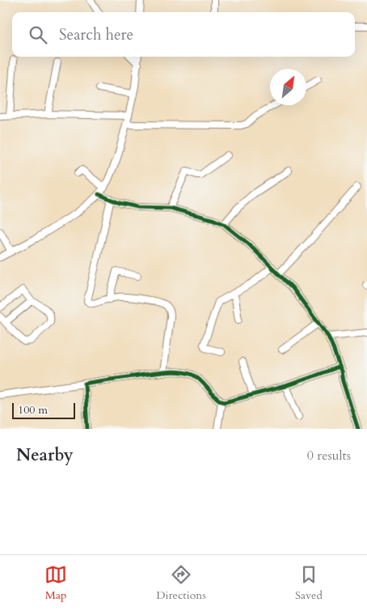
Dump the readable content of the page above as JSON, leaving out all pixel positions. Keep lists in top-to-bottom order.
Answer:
{
  "scale_bar": "100 m",
  "north": "top right",
  "page": {
    "search": "Search here",
    "scale": "100 m",
    "heading": ["Nearby", "0 results"],
    "nav": ["Map", "Directions", "Saved"]
  }
}
